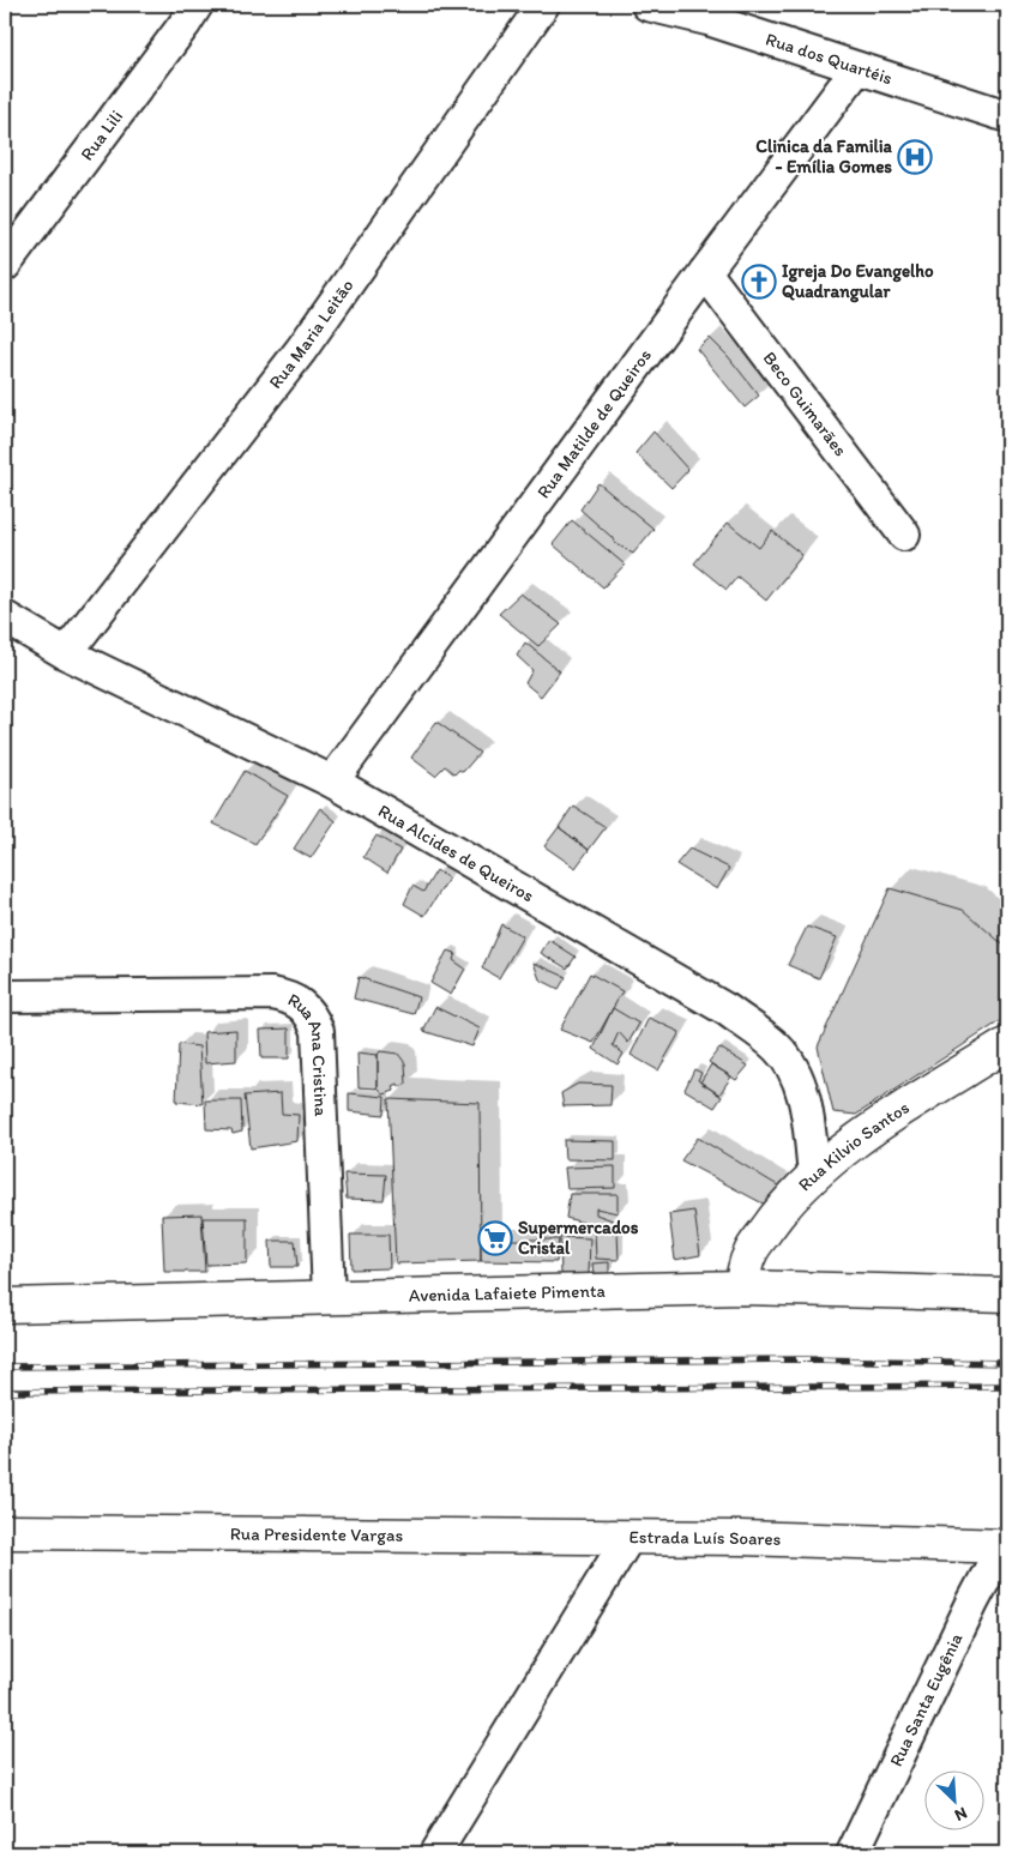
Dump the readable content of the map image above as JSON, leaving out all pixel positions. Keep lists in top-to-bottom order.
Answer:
{
  "streets": {
    "main road": [
      "Rua Kilvio Santos",
      "Avenida Lafaiete Pimenta",
      "Rua Presidente Vargas",
      "Estrada Luís Soares"
    ],
    "street": [
      "Rua dos Quartéis",
      "Rua Lili",
      "Rua Maria Leitão",
      "Beco Guimarães",
      "Rua Matilde de Queiros",
      "Rua Alcides de Queiros",
      "Rua Ana Cristina",
      "Rua Santa Eugênia"
    ]
  },
  "crossings": [
    ["Rua dos Quartéis", "Rua Matilde de Queiros"],
    ["Rua Maria Leitão", "Rua Alcides de Queiros"],
    ["Beco Guimarães", "Rua Matilde de Queiros"],
    ["Rua Matilde de Queiros", "Rua Alcides de Queiros"],
    ["Rua Alcides de Queiros", "Rua Kilvio Santos"],
    ["Rua Ana Cristina", "Avenida Lafaiete Pimenta"],
    ["Rua Kilvio Santos", "Avenida Lafaiete Pimenta"],
    ["Rua Presidente Vargas", "Estrada Luís Soares"],
    ["Estrada Luís Soares", "Rua Santa Eugênia"]
  ],
  "places": {
    "hospital": ["Clinica da Familia - Emília Gomes"],
    "church": ["Igreja Do Evangelho Quadrangular"],
    "supermarket": ["Supermercados Cristal"]
  },
  "north": "bottom right"
}
